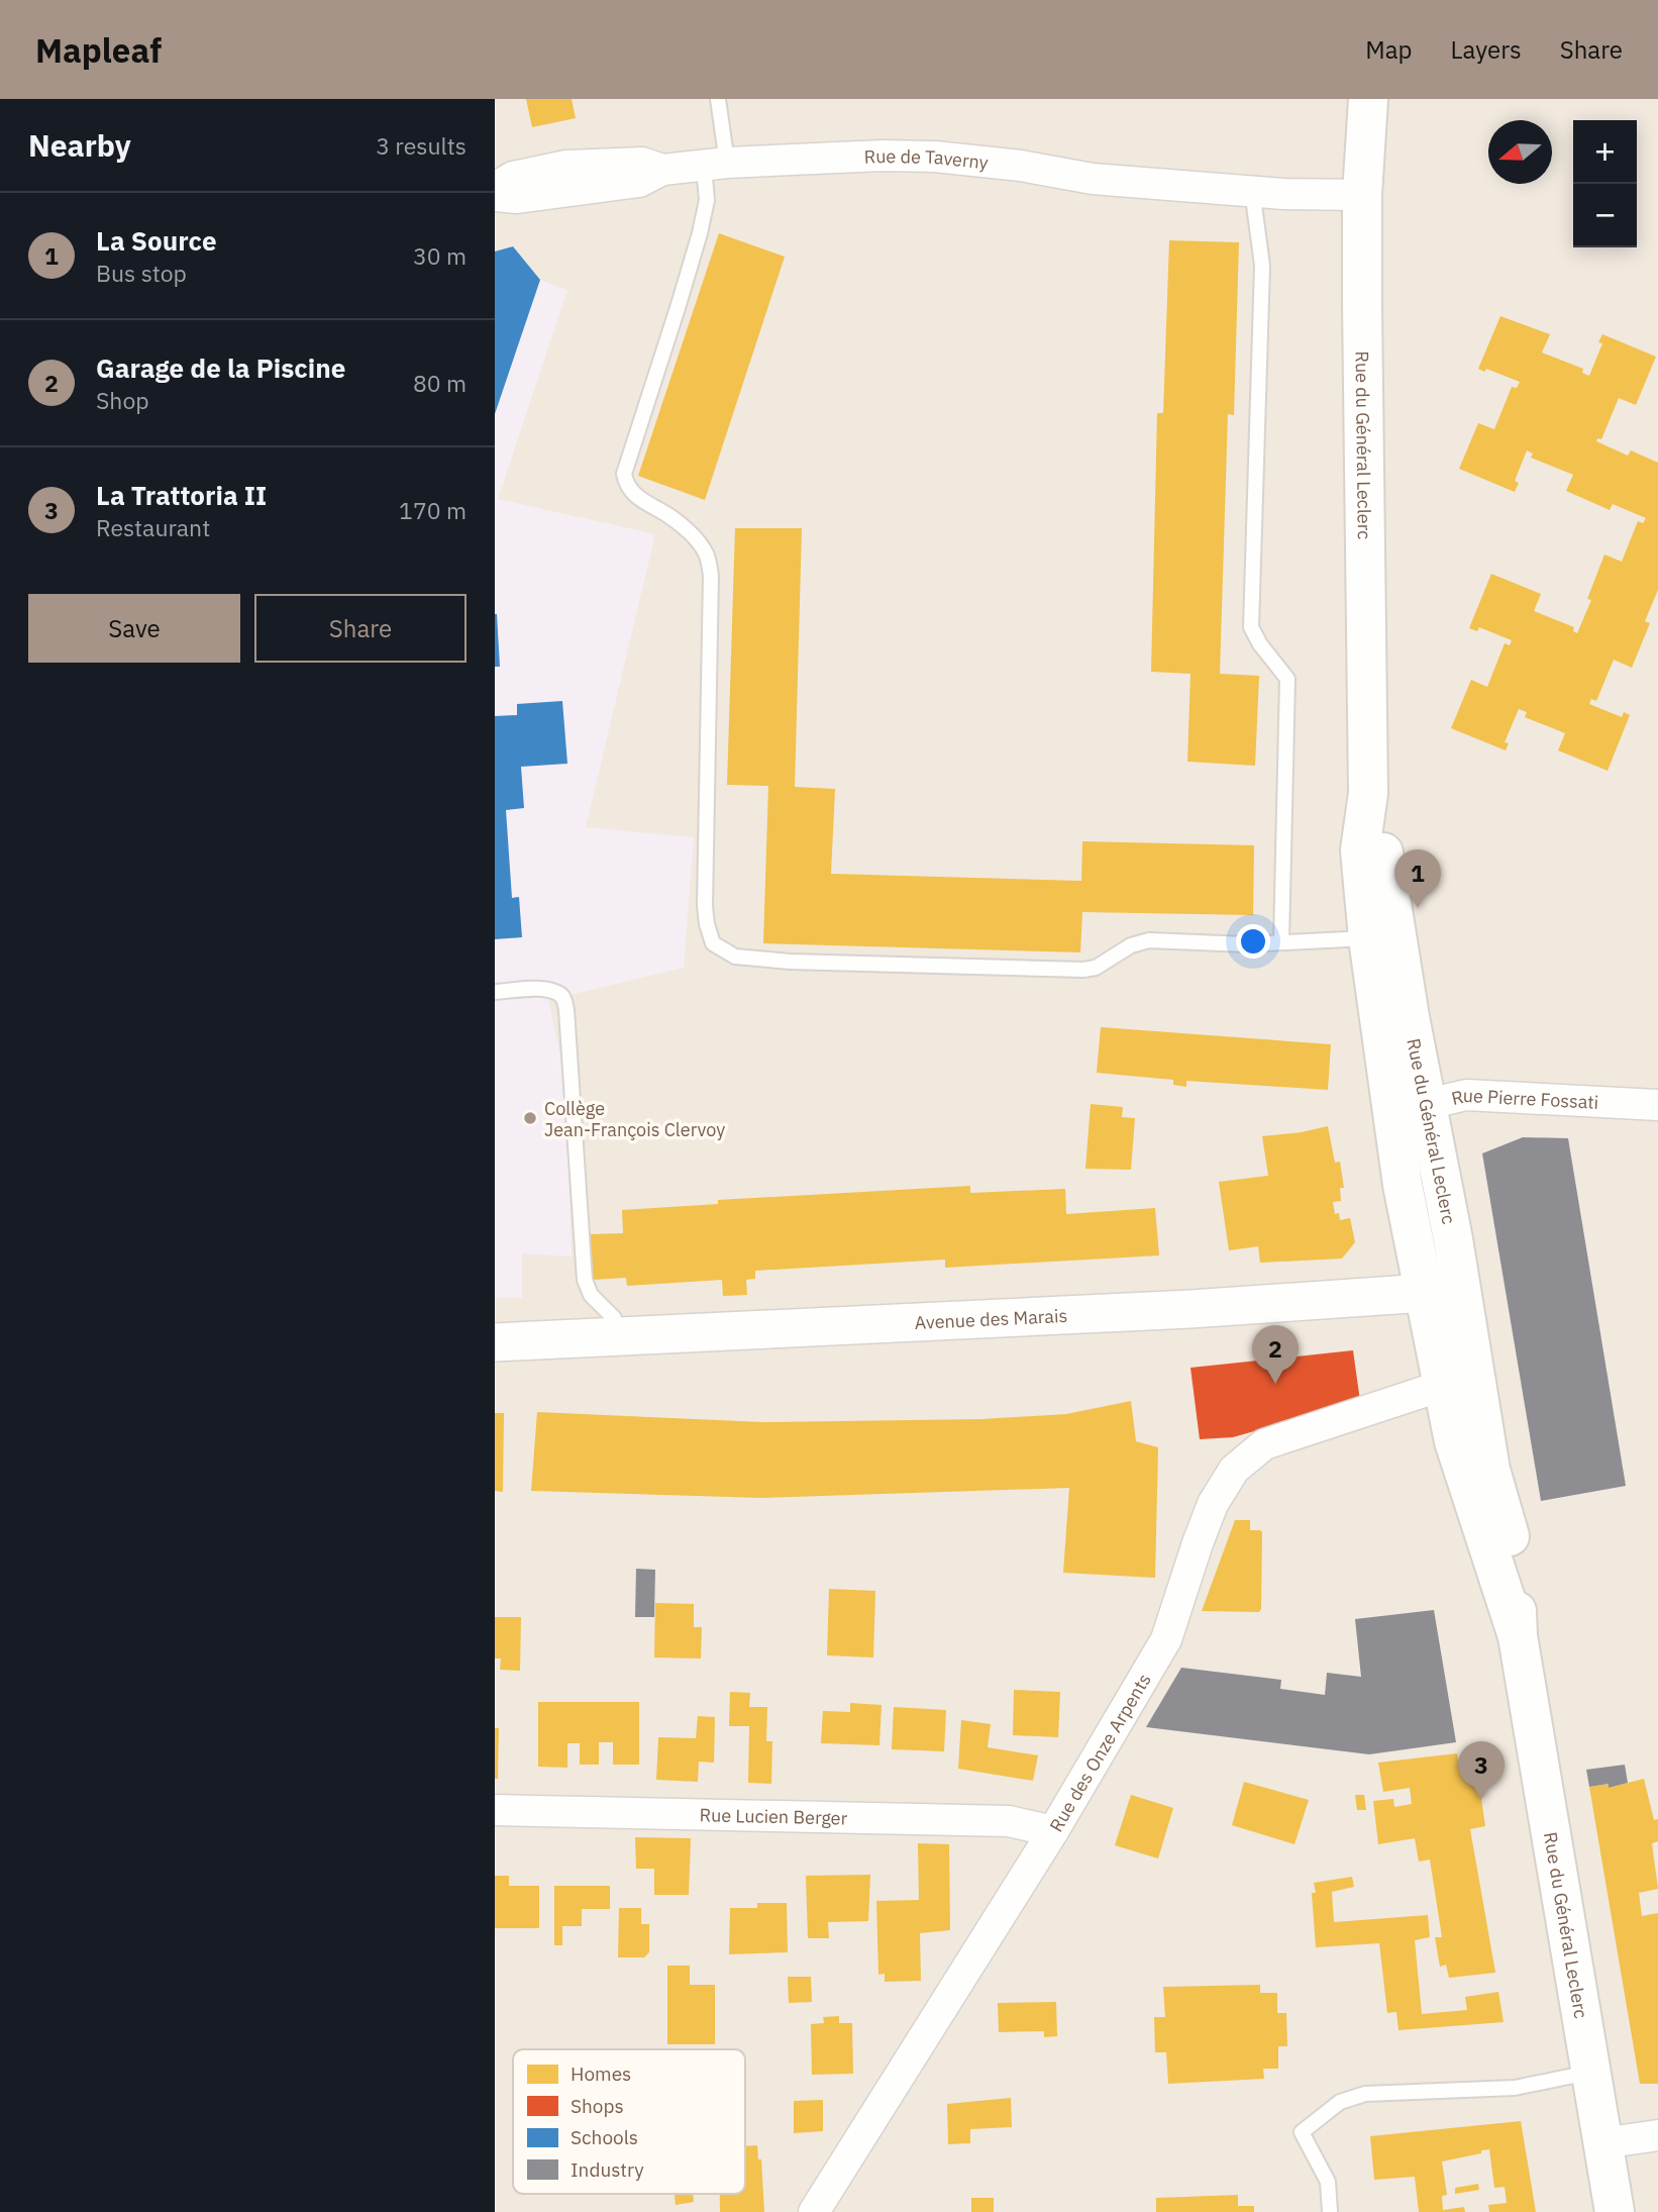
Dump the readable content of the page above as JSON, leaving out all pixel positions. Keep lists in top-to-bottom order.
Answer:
{
  "streets": {
    "main road": ["Rue du Général Leclerc"],
    "street": [
      "Rue de Taverny",
      "Rue Pierre Fossati",
      "Avenue des Marais",
      "Rue des Onze Arpents",
      "Rue Lucien Berger"
    ]
  },
  "crossings": [
    ["Rue de Taverny", "Rue du Général Leclerc"],
    ["Rue du Général Leclerc", "Rue Pierre Fossati"],
    ["Rue du Général Leclerc", "Avenue des Marais"],
    ["Rue du Général Leclerc", "Rue des Onze Arpents"],
    ["Rue des Onze Arpents", "Rue Lucien Berger"]
  ],
  "places": ["Collège Jean-François Clervoy"],
  "legend": [
    "Homes",
    "Shops",
    "Schools",
    "Industry"
  ],
  "north": "left",
  "page": {
    "header": "Mapleaf",
    "nav": ["Map", "Layers", "Share"],
    "heading": ["Nearby", "3 results"],
    "map_buttons": ["+", "−"],
    "list": [
      {
        "mark": "1",
        "name": "La Source",
        "note": "Bus stop",
        "value": "30 m"
      },
      {
        "mark": "2",
        "name": "Garage de la Piscine",
        "note": "Shop",
        "value": "80 m"
      },
      {
        "mark": "3",
        "name": "La Trattoria II",
        "note": "Restaurant",
        "value": "170 m"
      }
    ],
    "buttons": ["Save", "Share"],
    "pins": ["1", "2", "3"]
  }
}
